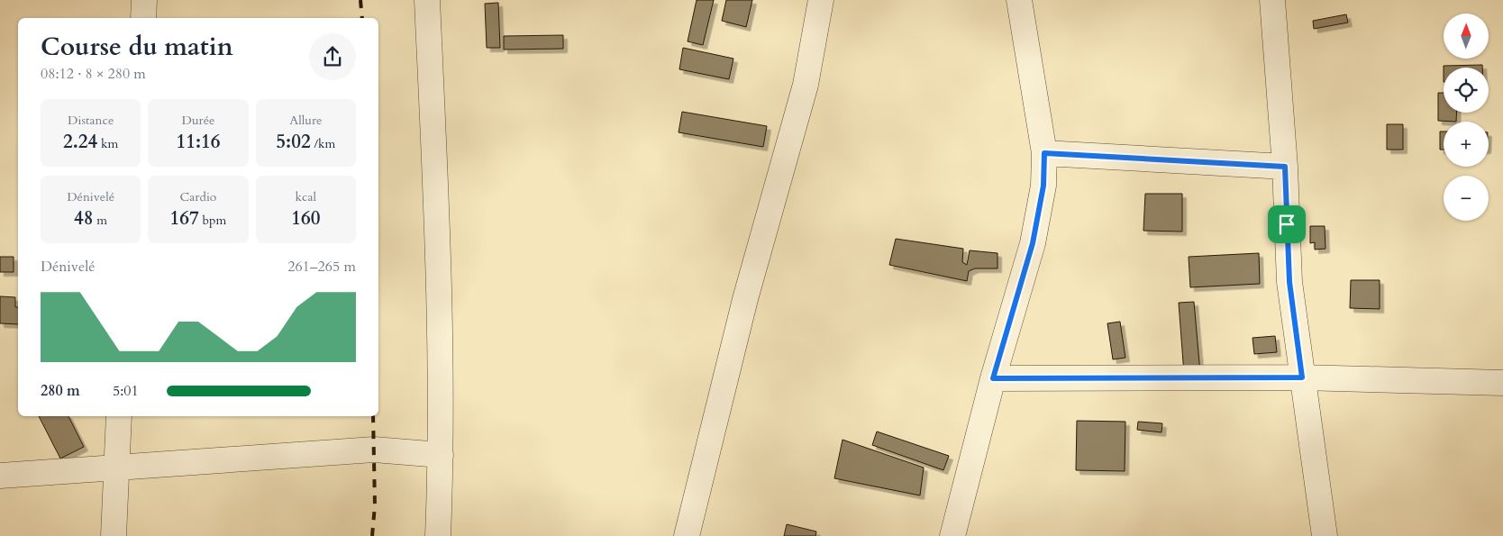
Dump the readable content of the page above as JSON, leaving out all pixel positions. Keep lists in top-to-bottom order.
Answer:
{
  "north": "top",
  "page": {
    "map_buttons": ["+", "−"],
    "heading": ["Course du matin", "08:12 · 8 × 280 m"],
    "stats": [
      ["Distance", "2.24 km"],
      ["Durée", "11:16"],
      ["Allure", "5:02 /km"],
      ["Dénivelé", "48 m"],
      ["Cardio", "167 bpm"],
      ["kcal", "160"]
    ],
    "chart": ["Dénivelé", "261–265 m"],
    "list": [
      {
        "name": "280 m",
        "note": "5:01"
      }
    ]
  }
}
